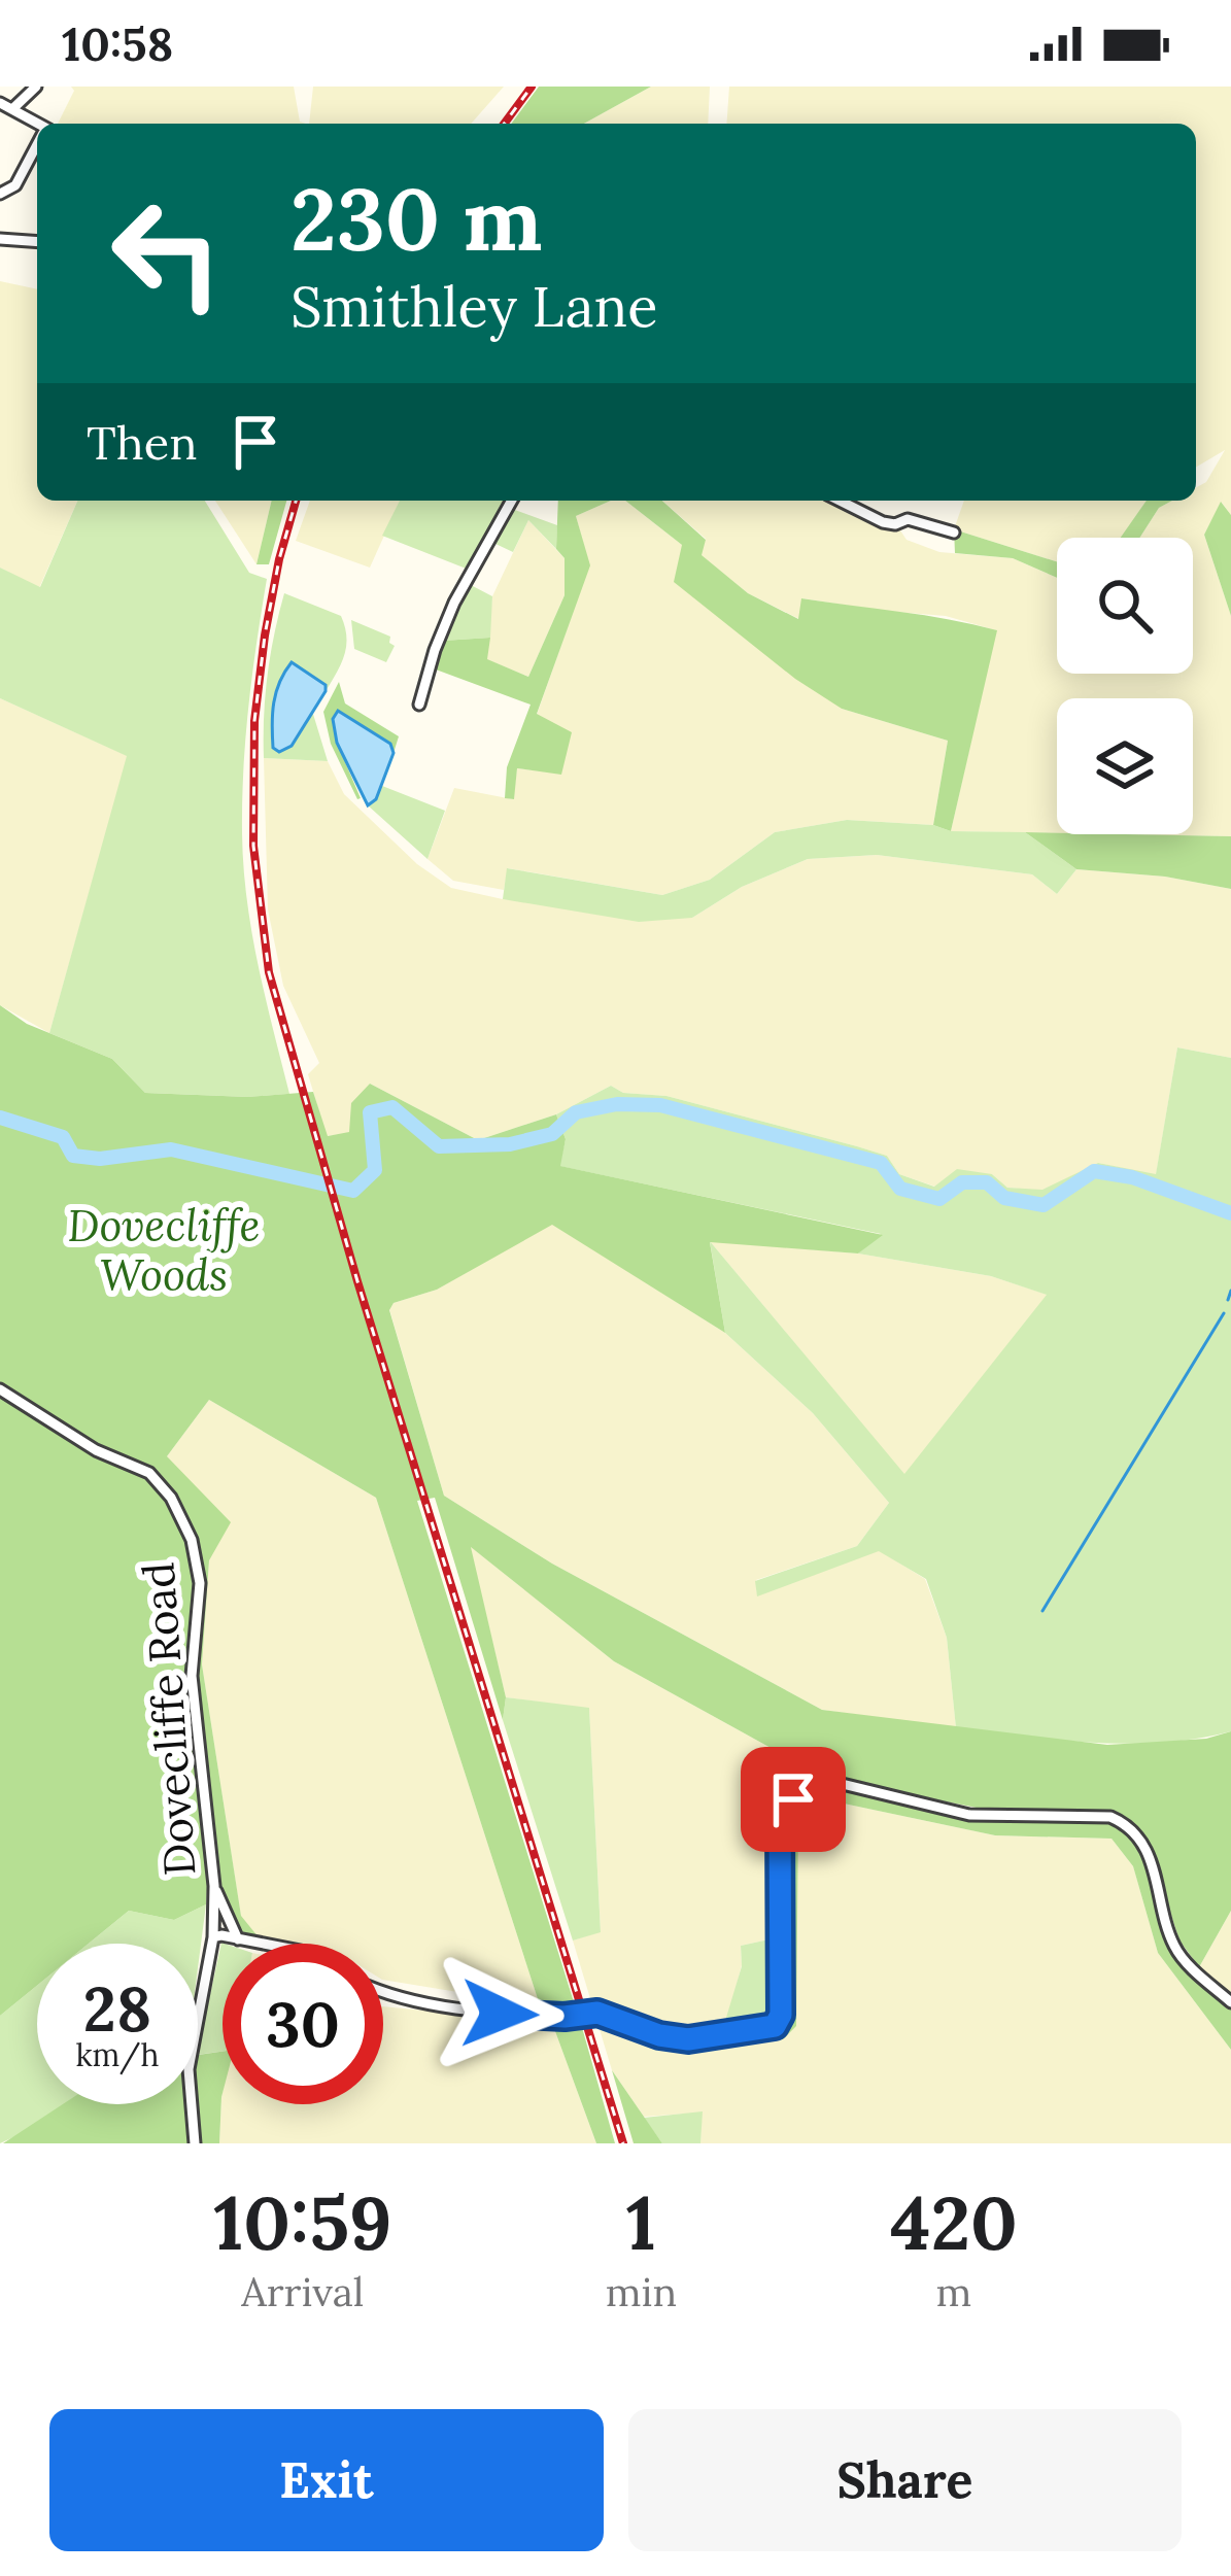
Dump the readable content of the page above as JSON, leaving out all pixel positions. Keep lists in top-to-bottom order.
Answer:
{
  "streets": {
    "street": ["Dovecliffe Road"]
  },
  "parks": ["Dovecliffe Woods"],
  "page": {
    "status": "10:58",
    "turn": ["230 m", "Smithley Lane"],
    "then": "Then",
    "speed": "28 km/h",
    "limit": "30",
    "eta": [
      "10:59",
      "Arrival",
      "1",
      "min",
      "420",
      "m"
    ],
    "buttons": ["Exit", "Share"]
  }
}
